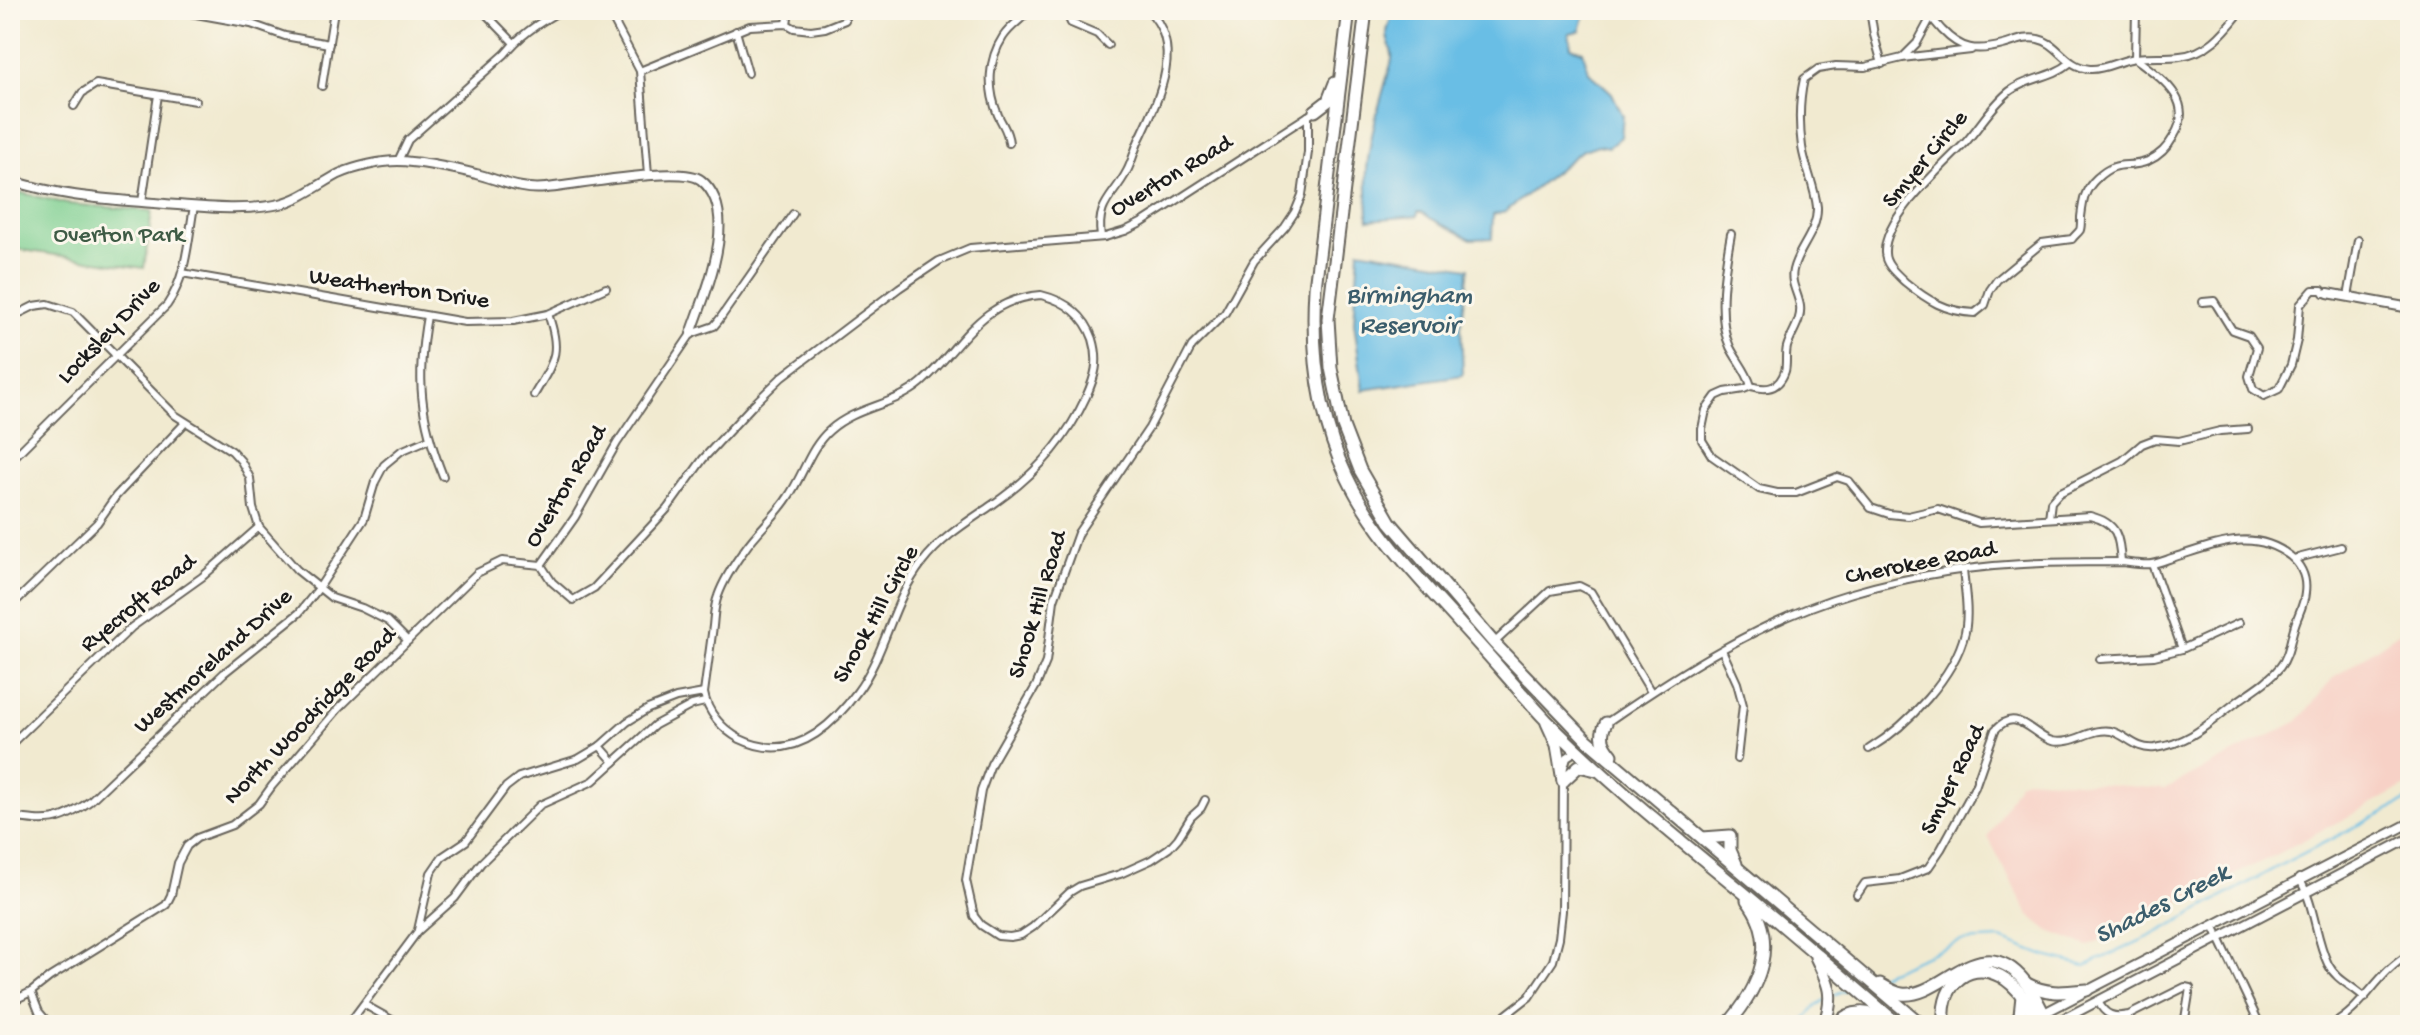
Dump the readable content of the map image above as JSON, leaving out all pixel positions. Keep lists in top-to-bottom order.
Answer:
{
  "streets": {
    "street": [
      "Smyer Circle",
      "Overton Road",
      "Weatherton Drive",
      "Locksley Drive",
      "Cherokee Road",
      "Ryecroft Road",
      "Shook Hill Road",
      "Shook Hill Circle",
      "Westmoreland Drive",
      "North Woodridge Road",
      "Smyer Road"
    ]
  },
  "crossings": [
    ["Overton Road", "Locksley Drive"],
    ["Overton Road", "Shook Hill Road"],
    ["Overton Road", "North Woodridge Road"],
    ["Weatherton Drive", "Locksley Drive"],
    ["Cherokee Road", "Smyer Road"]
  ],
  "water": ["Birmingham Reservoir", "Shades Creek"],
  "parks": ["Overton Park"]
}
